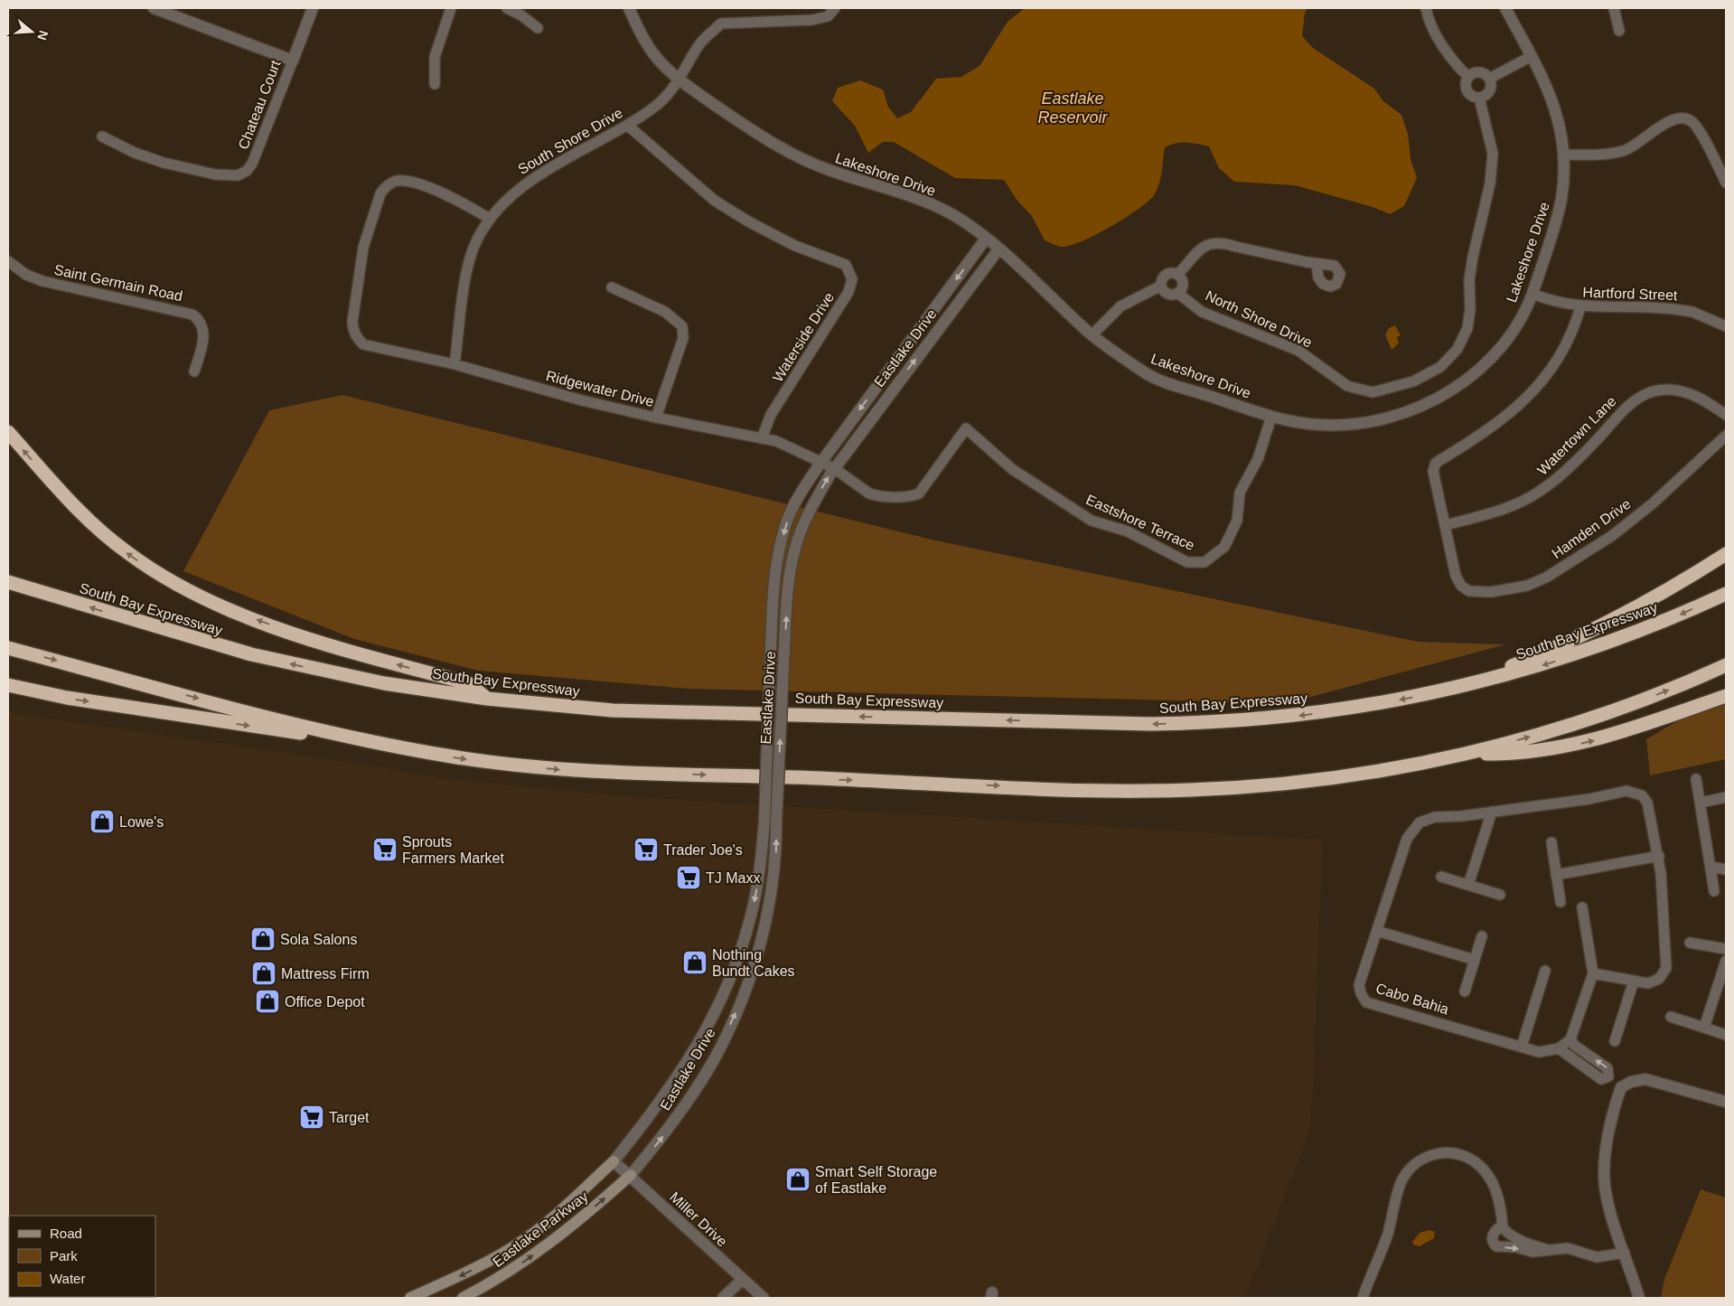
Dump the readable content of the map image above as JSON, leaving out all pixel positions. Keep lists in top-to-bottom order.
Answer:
{
  "streets": {
    "highway": ["South Bay Expressway"],
    "main road": ["Eastlake Parkway"],
    "street": [
      "Chateau Court",
      "South Shore Drive",
      "Lakeshore Drive",
      "Saint Germain Road",
      "Hartford Street",
      "North Shore Drive",
      "Waterside Drive",
      "Eastlake Drive",
      "Ridgewater Drive",
      "Watertown Lane",
      "Eastshore Terrace",
      "Hamden Drive",
      "Cabo Bahia",
      "Miller Drive"
    ]
  },
  "crossings": [
    ["South Shore Drive", "Lakeshore Drive"],
    ["South Shore Drive", "Waterside Drive"],
    ["South Shore Drive", "Ridgewater Drive"],
    ["Lakeshore Drive", "Hartford Street"],
    ["Lakeshore Drive", "Eastlake Drive"],
    ["Lakeshore Drive", "Eastshore Terrace"],
    ["Waterside Drive", "Ridgewater Drive"],
    ["Eastlake Drive", "Ridgewater Drive"],
    ["Eastlake Drive", "Eastshore Terrace"],
    ["Eastlake Drive", "Miller Drive"],
    ["Eastlake Drive", "Eastlake Parkway"],
    ["Ridgewater Drive", "Eastshore Terrace"],
    ["Watertown Lane", "Hamden Drive"],
    ["Miller Drive", "Eastlake Parkway"]
  ],
  "water": ["Eastlake Reservoir"],
  "places": {
    "shop": [
      "Lowe's",
      "Sola Salons",
      "Nothing Bundt Cakes",
      "Mattress Firm",
      "Office Depot",
      "Smart Self Storage of Eastlake"
    ],
    "supermarket": [
      "Sprouts Farmers Market",
      "Trader Joe's",
      "TJ Maxx",
      "Target"
    ]
  },
  "legend": ["Road", "Park", "Water"],
  "north": "right"
}
